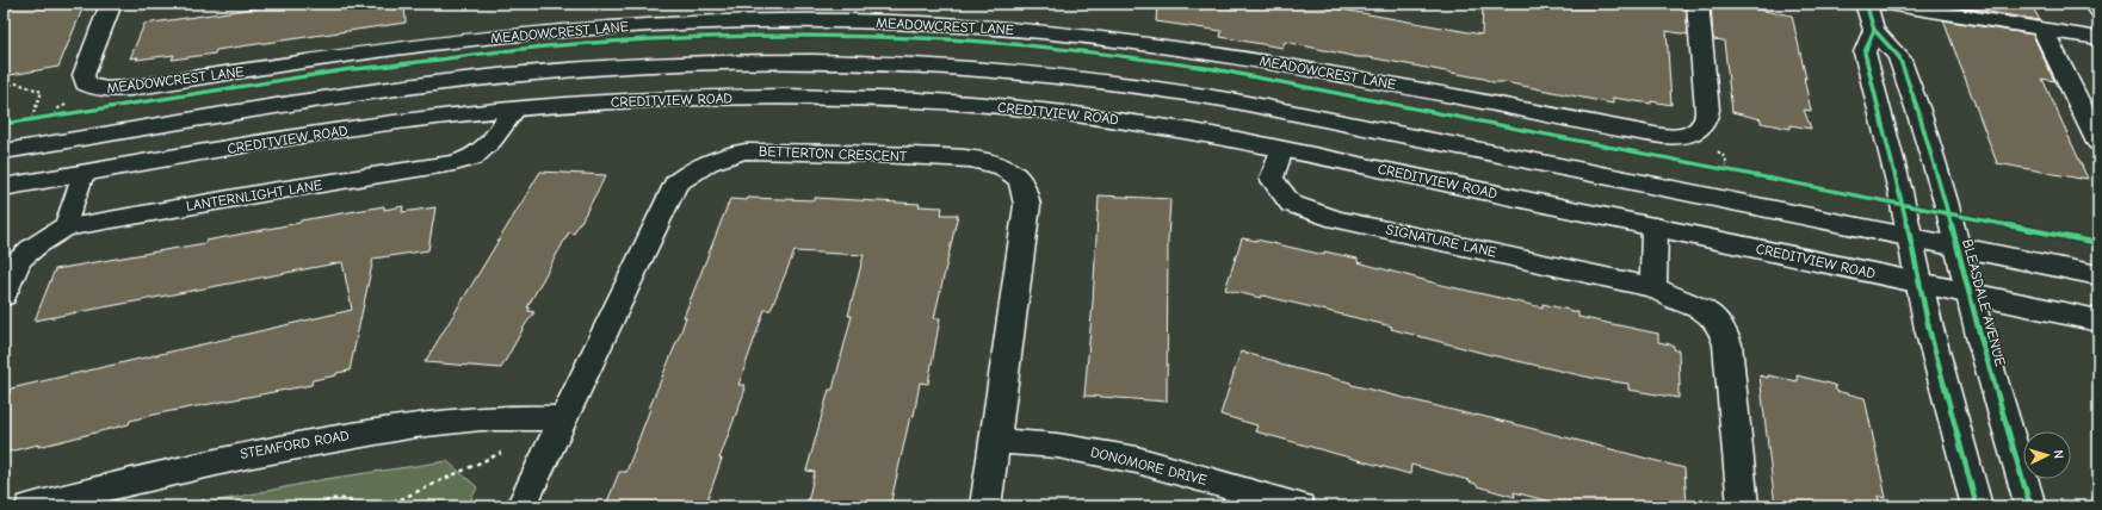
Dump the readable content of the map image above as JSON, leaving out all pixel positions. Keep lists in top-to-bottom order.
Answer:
{
  "streets": {
    "street": [
      "MEADOWCREST LANE",
      "CREDITVIEW ROAD",
      "BETTERTON CRESCENT",
      "LANTERNLIGHT LANE",
      "SIGNATURE LANE",
      "BLEASDALE AVENUE",
      "STEMFORD ROAD",
      "DONOMORE DRIVE"
    ]
  },
  "crossings": [
    ["CREDITVIEW ROAD", "LANTERNLIGHT LANE"],
    ["CREDITVIEW ROAD", "SIGNATURE LANE"],
    ["CREDITVIEW ROAD", "BLEASDALE AVENUE"],
    ["BETTERTON CRESCENT", "STEMFORD ROAD"],
    ["BETTERTON CRESCENT", "DONOMORE DRIVE"]
  ],
  "north": "right"
}
